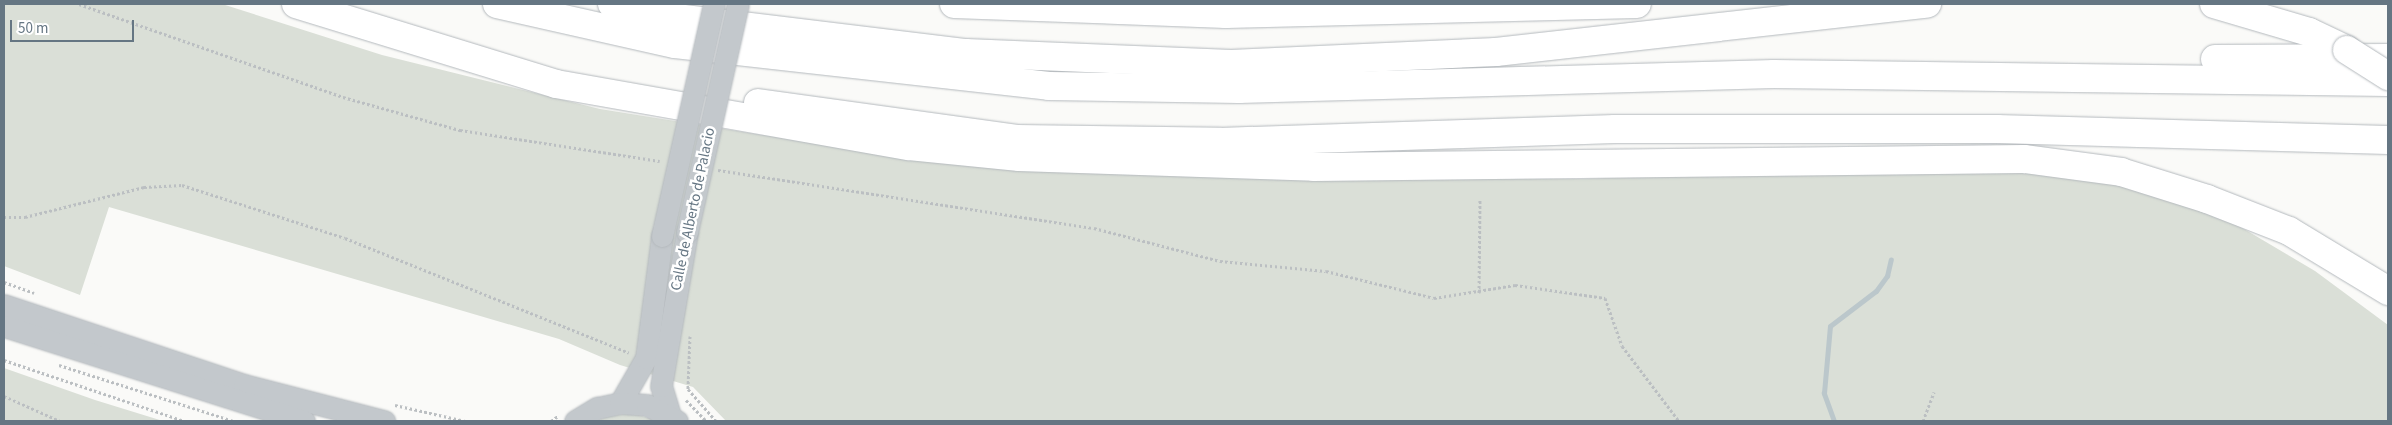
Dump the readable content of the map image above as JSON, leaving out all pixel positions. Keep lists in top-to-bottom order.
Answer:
{
  "streets": {
    "street": ["Calle de Alberto de Palacio"]
  },
  "scale_bar": "50 m"
}
